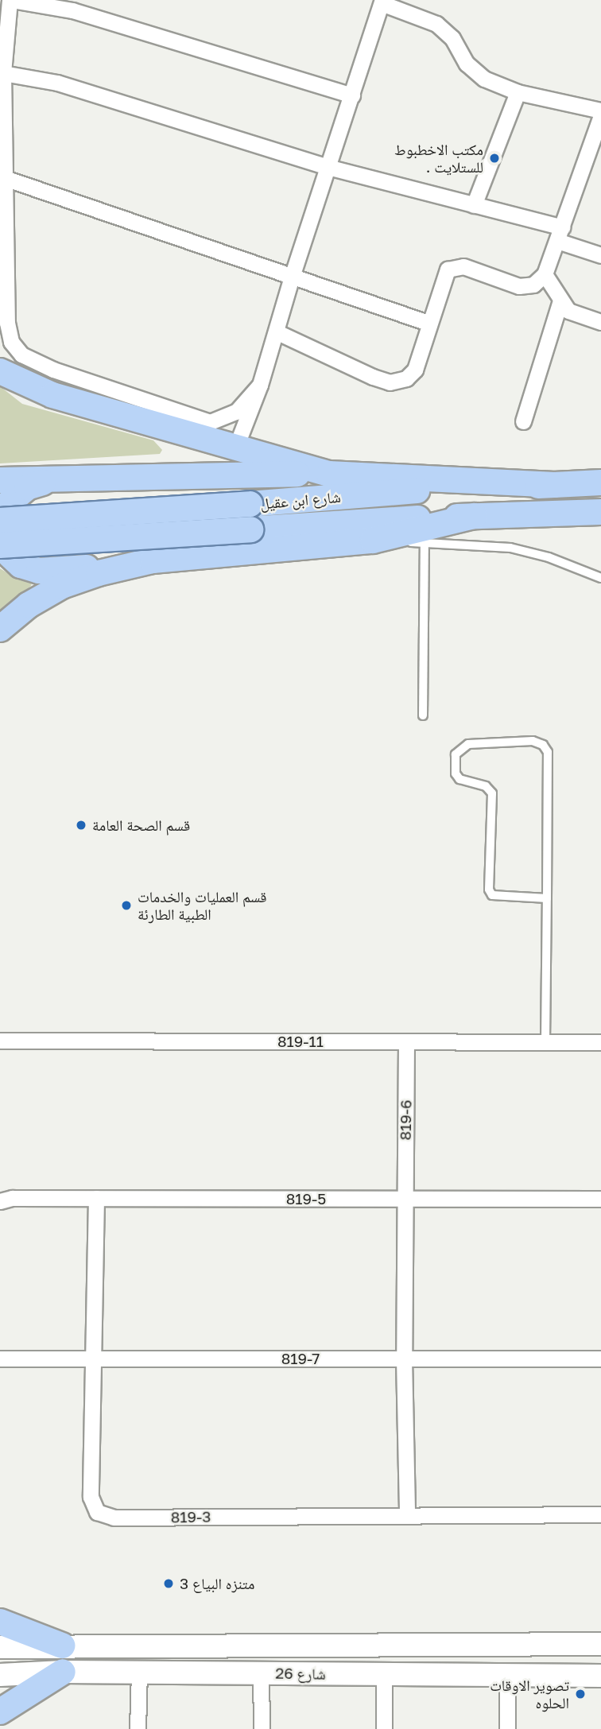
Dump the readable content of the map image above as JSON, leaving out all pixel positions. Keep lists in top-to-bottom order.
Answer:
{
  "streets": {
    "main road": ["شارع ابن عقيل", "شارع 26"],
    "street": [
      "819-11",
      "819-6",
      "819-5",
      "819-7",
      "819-3"
    ]
  },
  "crossings": [
    ["819-11", "819-6"],
    ["819-6", "819-5"],
    ["819-6", "819-7"],
    ["819-6", "819-3"],
    ["819-5", "819-3"],
    ["819-7", "819-3"]
  ],
  "places": [
    "مكتب الاخطبوط . للستلايت",
    "قسم الصحة العامة",
    "قسم العمليات والخدمات الطبية الطارئة",
    "متنزه البياع 3",
    "تصوير الاوقات الحلوه"
  ]
}
